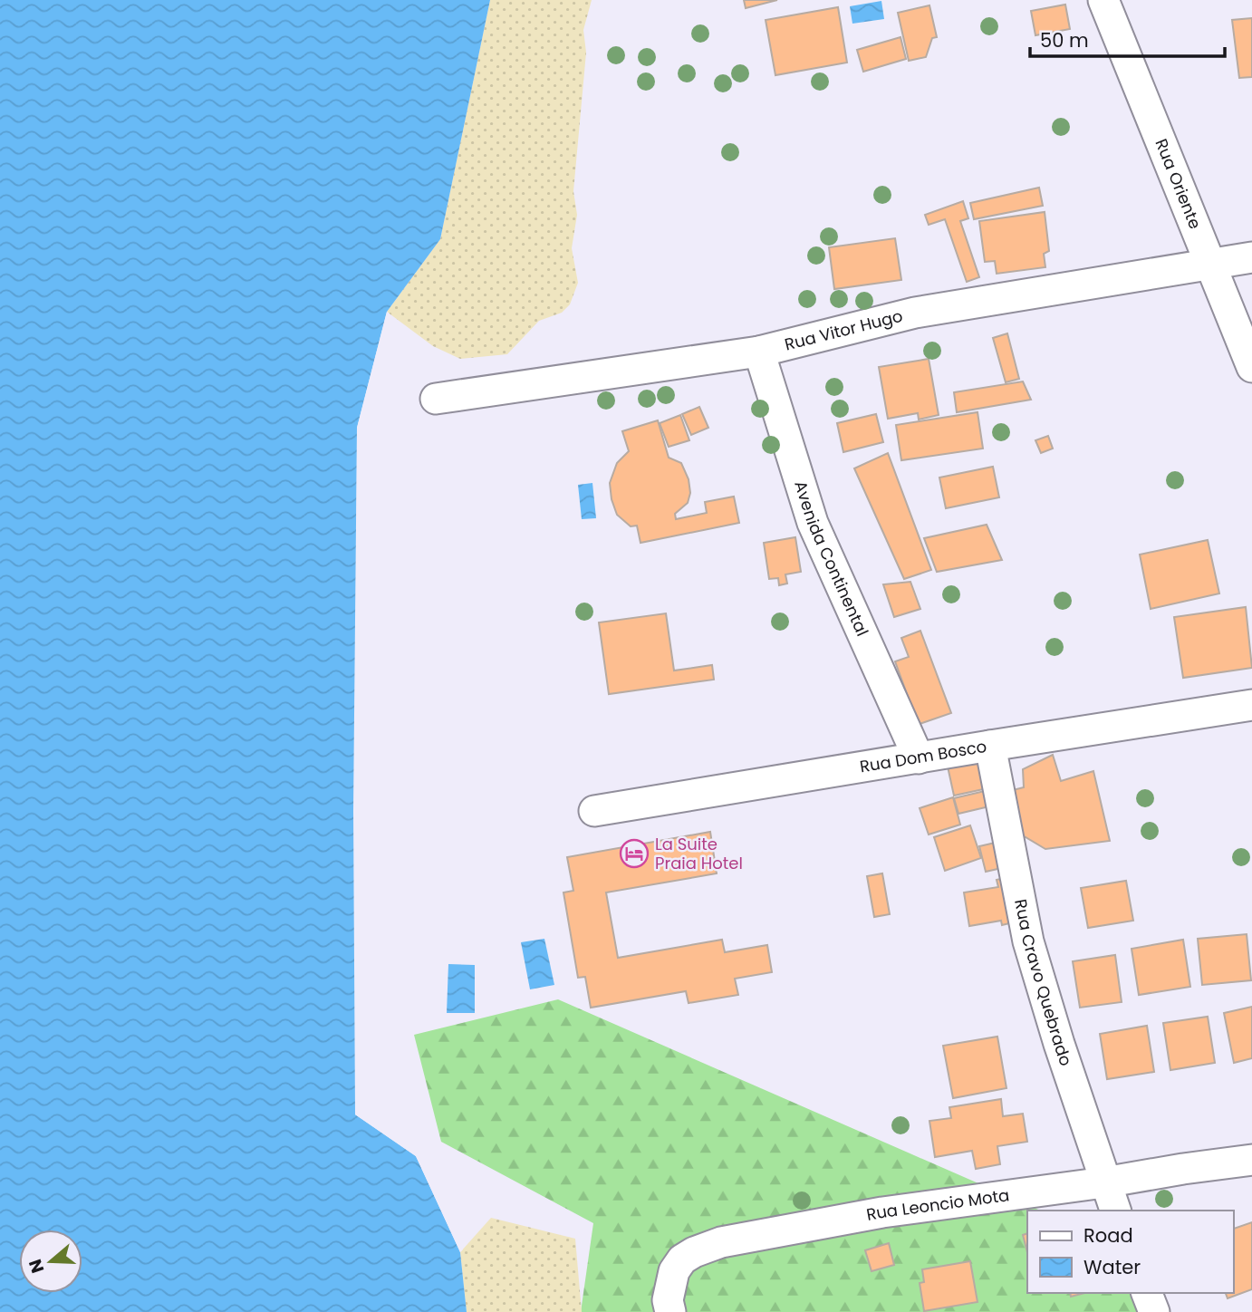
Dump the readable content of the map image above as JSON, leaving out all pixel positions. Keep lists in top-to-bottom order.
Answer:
{
  "streets": {
    "street": [
      "Rua Oriente",
      "Rua Vitor Hugo",
      "Avenida Continental",
      "Rua Dom Bosco",
      "Rua Cravo Quebrado",
      "Rua Leoncio Mota"
    ]
  },
  "crossings": [
    ["Rua Oriente", "Rua Vitor Hugo"],
    ["Rua Vitor Hugo", "Avenida Continental"],
    ["Avenida Continental", "Rua Dom Bosco"],
    ["Rua Dom Bosco", "Rua Cravo Quebrado"],
    ["Rua Cravo Quebrado", "Rua Leoncio Mota"]
  ],
  "places": {
    "hotel": ["La Suite Praia Hotel"]
  },
  "legend": ["Road", "Water"],
  "scale_bar": "50 m",
  "north": "left"
}
